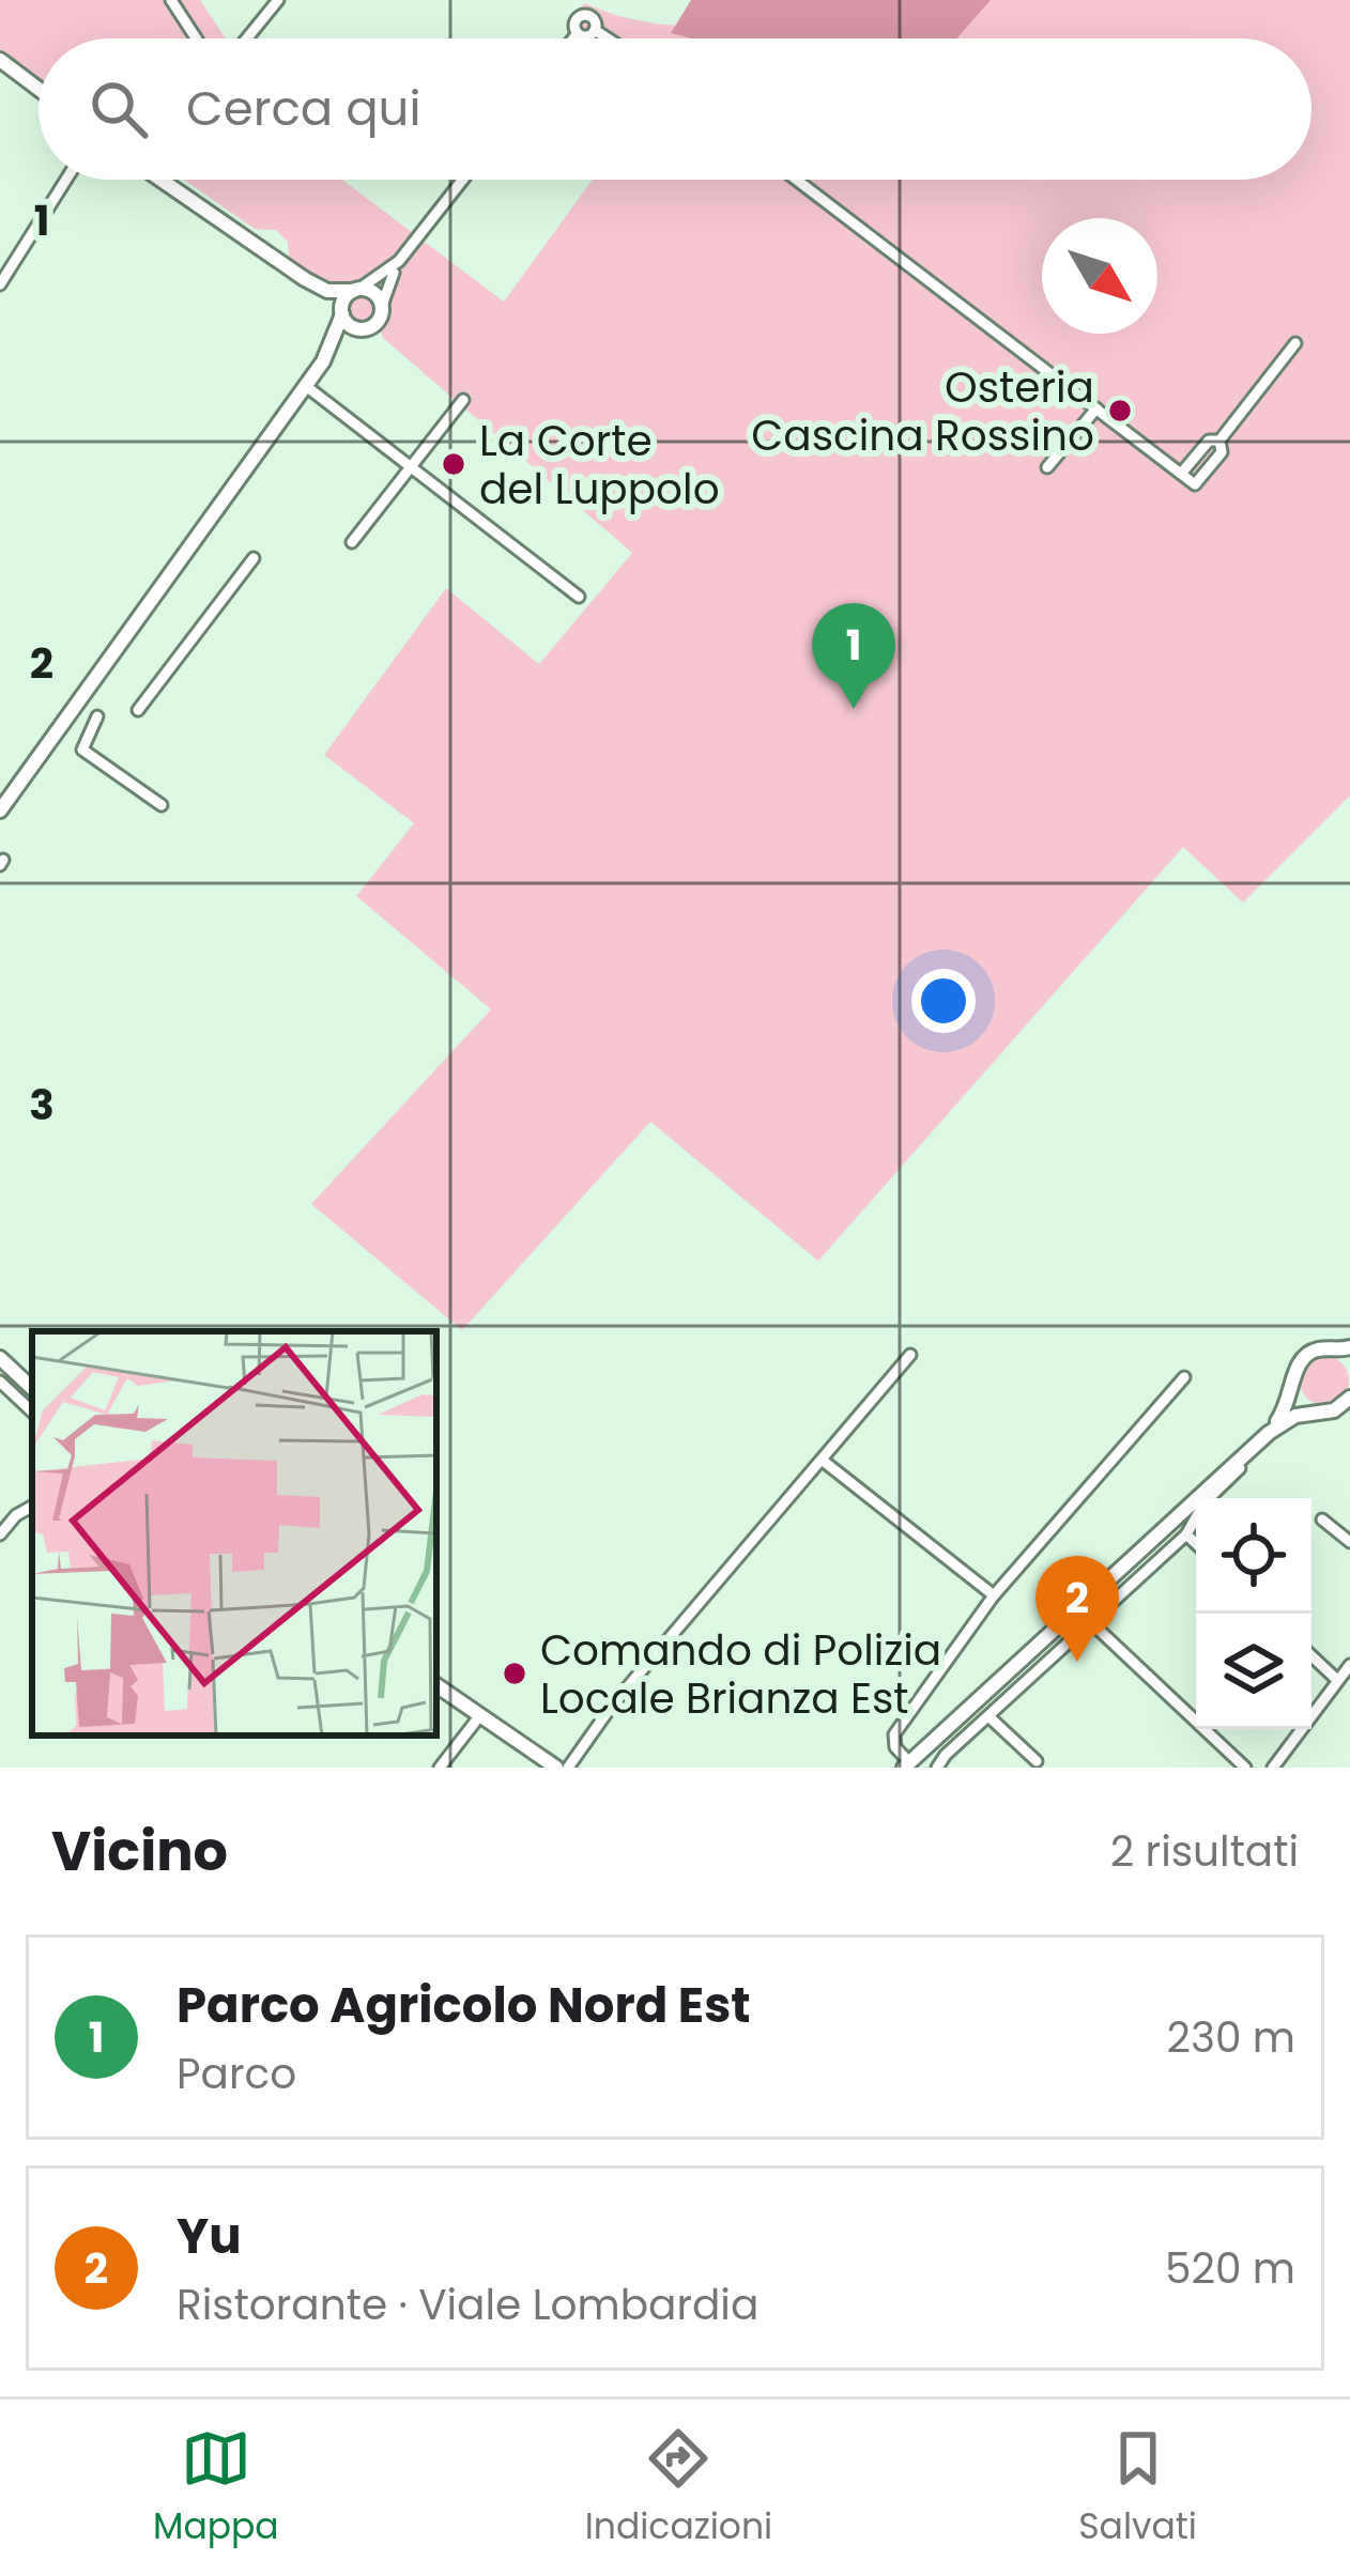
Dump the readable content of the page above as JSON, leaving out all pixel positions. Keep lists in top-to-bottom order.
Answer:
{
  "places": ["Osteria Cascina Rossino", "La Corte del Luppolo", "Comando di Polizia Locale Brianza Est"],
  "north": "bottom right",
  "page": {
    "search": "Cerca qui",
    "pins": ["1", "2"],
    "heading": ["Vicino", "2 risultati"],
    "list": [
      {
        "mark": "1",
        "name": "Parco Agricolo Nord Est",
        "note": "Parco",
        "value": "230 m"
      },
      {
        "mark": "2",
        "name": "Yu",
        "note": "Ristorante · Viale Lombardia",
        "value": "520 m"
      }
    ],
    "nav": ["Mappa", "Indicazioni", "Salvati"]
  },
  "grid": {
    "rows": ["1", "2", "3"]
  }
}
